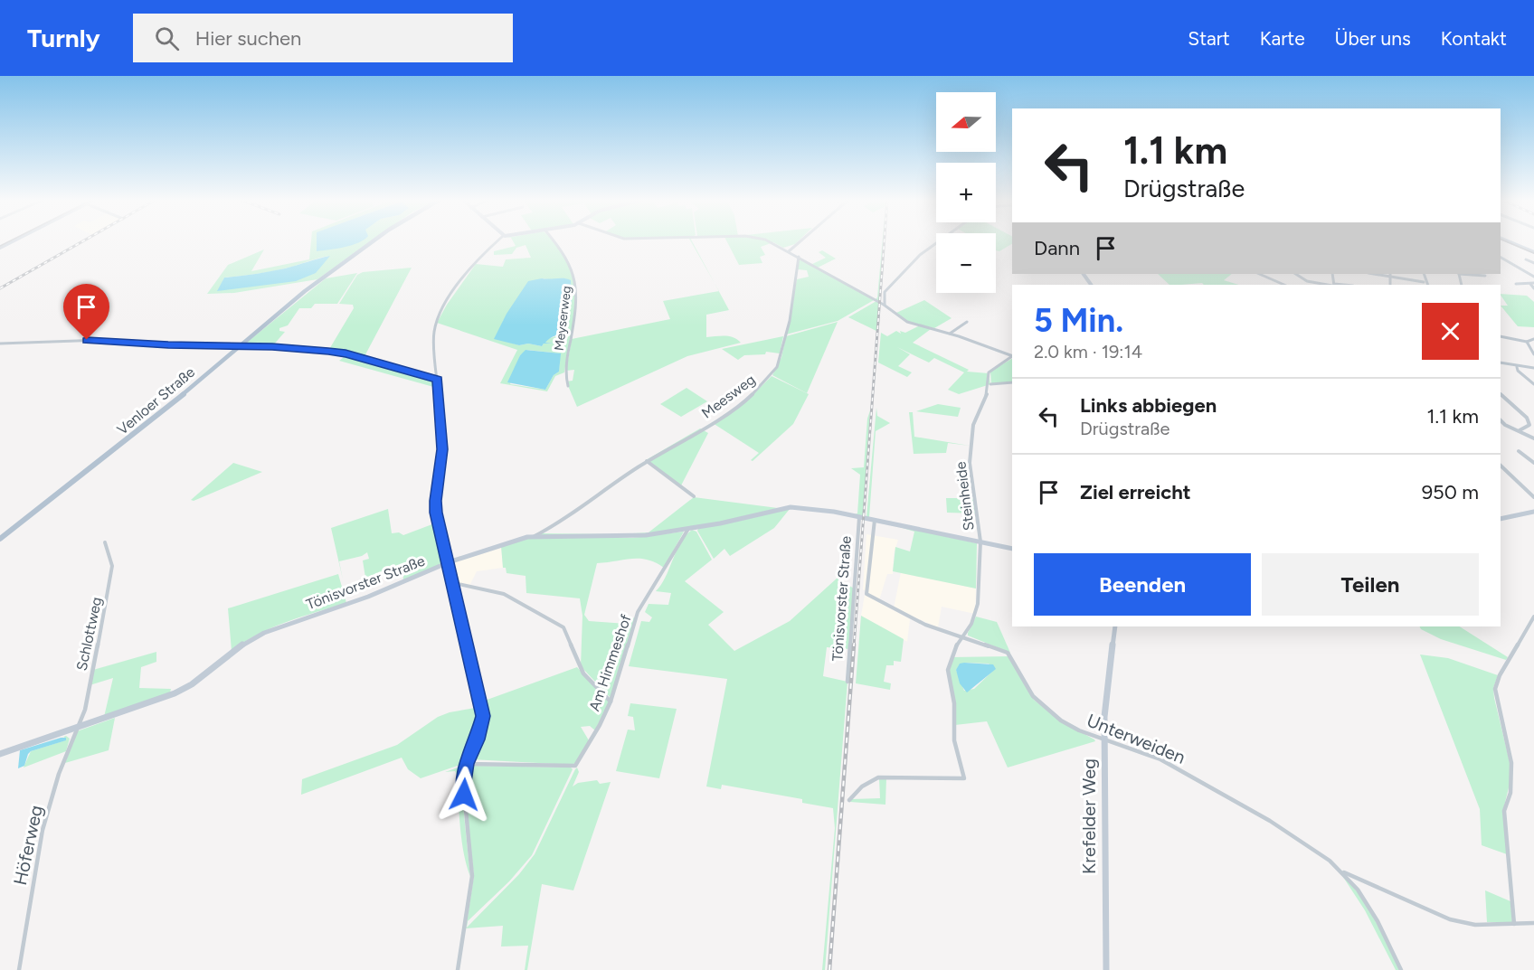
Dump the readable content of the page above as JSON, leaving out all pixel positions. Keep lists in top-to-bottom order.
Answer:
{
  "streets": {
    "main road": ["Venloer Straße", "Tönisvorster Straße", "Krefelder Weg"],
    "street": [
      "Meyserweg",
      "Meesweg",
      "Steinheide",
      "Schlottweg",
      "Am Himmeshof",
      "Unterweiden",
      "Höferweg"
    ]
  },
  "crossings": [
    ["Meesweg", "Steinheide"],
    ["Meesweg", "Tönisvorster Straße"],
    ["Tönisvorster Straße", "Schlottweg"],
    ["Tönisvorster Straße", "Am Himmeshof"],
    ["Tönisvorster Straße", "Höferweg"],
    ["Schlottweg", "Höferweg"],
    ["Unterweiden", "Krefelder Weg"]
  ],
  "north": "left",
  "page": {
    "header": "Turnly",
    "search": "Hier suchen",
    "nav": [
      "Start",
      "Karte",
      "Über uns",
      "Kontakt"
    ],
    "map_buttons": ["+", "−"],
    "turn": ["1.1 km", "Drügstraße"],
    "then": "Dann",
    "heading": ["5 Min.", "2.0 km · 19:14"],
    "list": [
      {
        "name": "Links abbiegen",
        "note": "Drügstraße",
        "value": "1.1 km"
      },
      {
        "name": "Ziel erreicht",
        "value": "950 m"
      }
    ],
    "buttons": ["Beenden", "Teilen"]
  }
}
